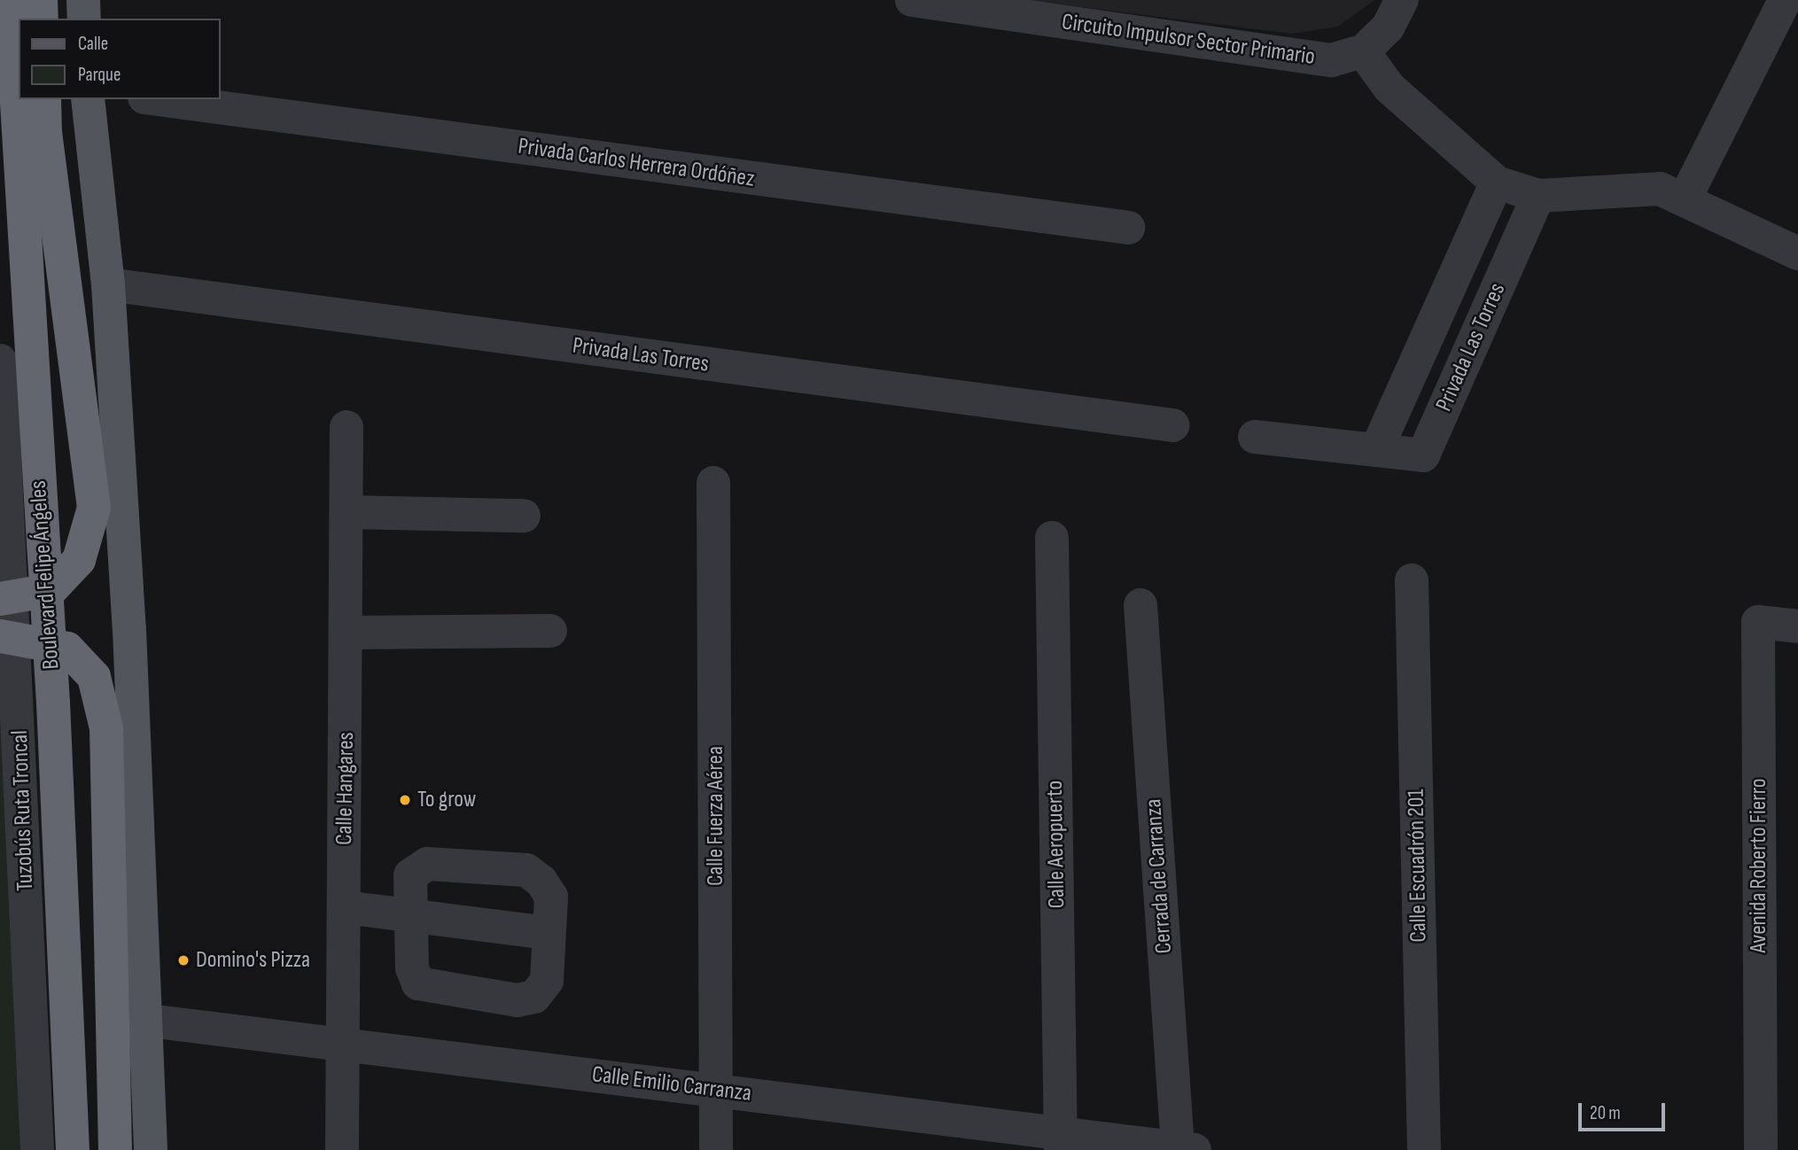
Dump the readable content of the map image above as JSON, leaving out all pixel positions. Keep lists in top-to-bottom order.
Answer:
{
  "streets": {
    "highway": ["Boulevard Felipe Ángeles"],
    "street": [
      "Circuito Impulsor Sector Primario",
      "Privada Carlos Herrera Ordóñez",
      "Privada Las Torres",
      "Calle Hangares",
      "Tuzobús Ruta Troncal",
      "Calle Fuerza Aérea",
      "Calle Aeropuerto",
      "Calle Escuadrón 201",
      "Avenida Roberto Fierro",
      "Cerrada de Carranza",
      "Calle Emilio Carranza"
    ]
  },
  "crossings": [
    ["Calle Hangares", "Calle Emilio Carranza"],
    ["Calle Fuerza Aérea", "Calle Emilio Carranza"],
    ["Calle Aeropuerto", "Calle Emilio Carranza"],
    ["Cerrada de Carranza", "Calle Emilio Carranza"]
  ],
  "places": ["To grow", "Domino's Pizza"],
  "legend": ["Calle", "Parque"],
  "scale_bar": "20 m"
}
